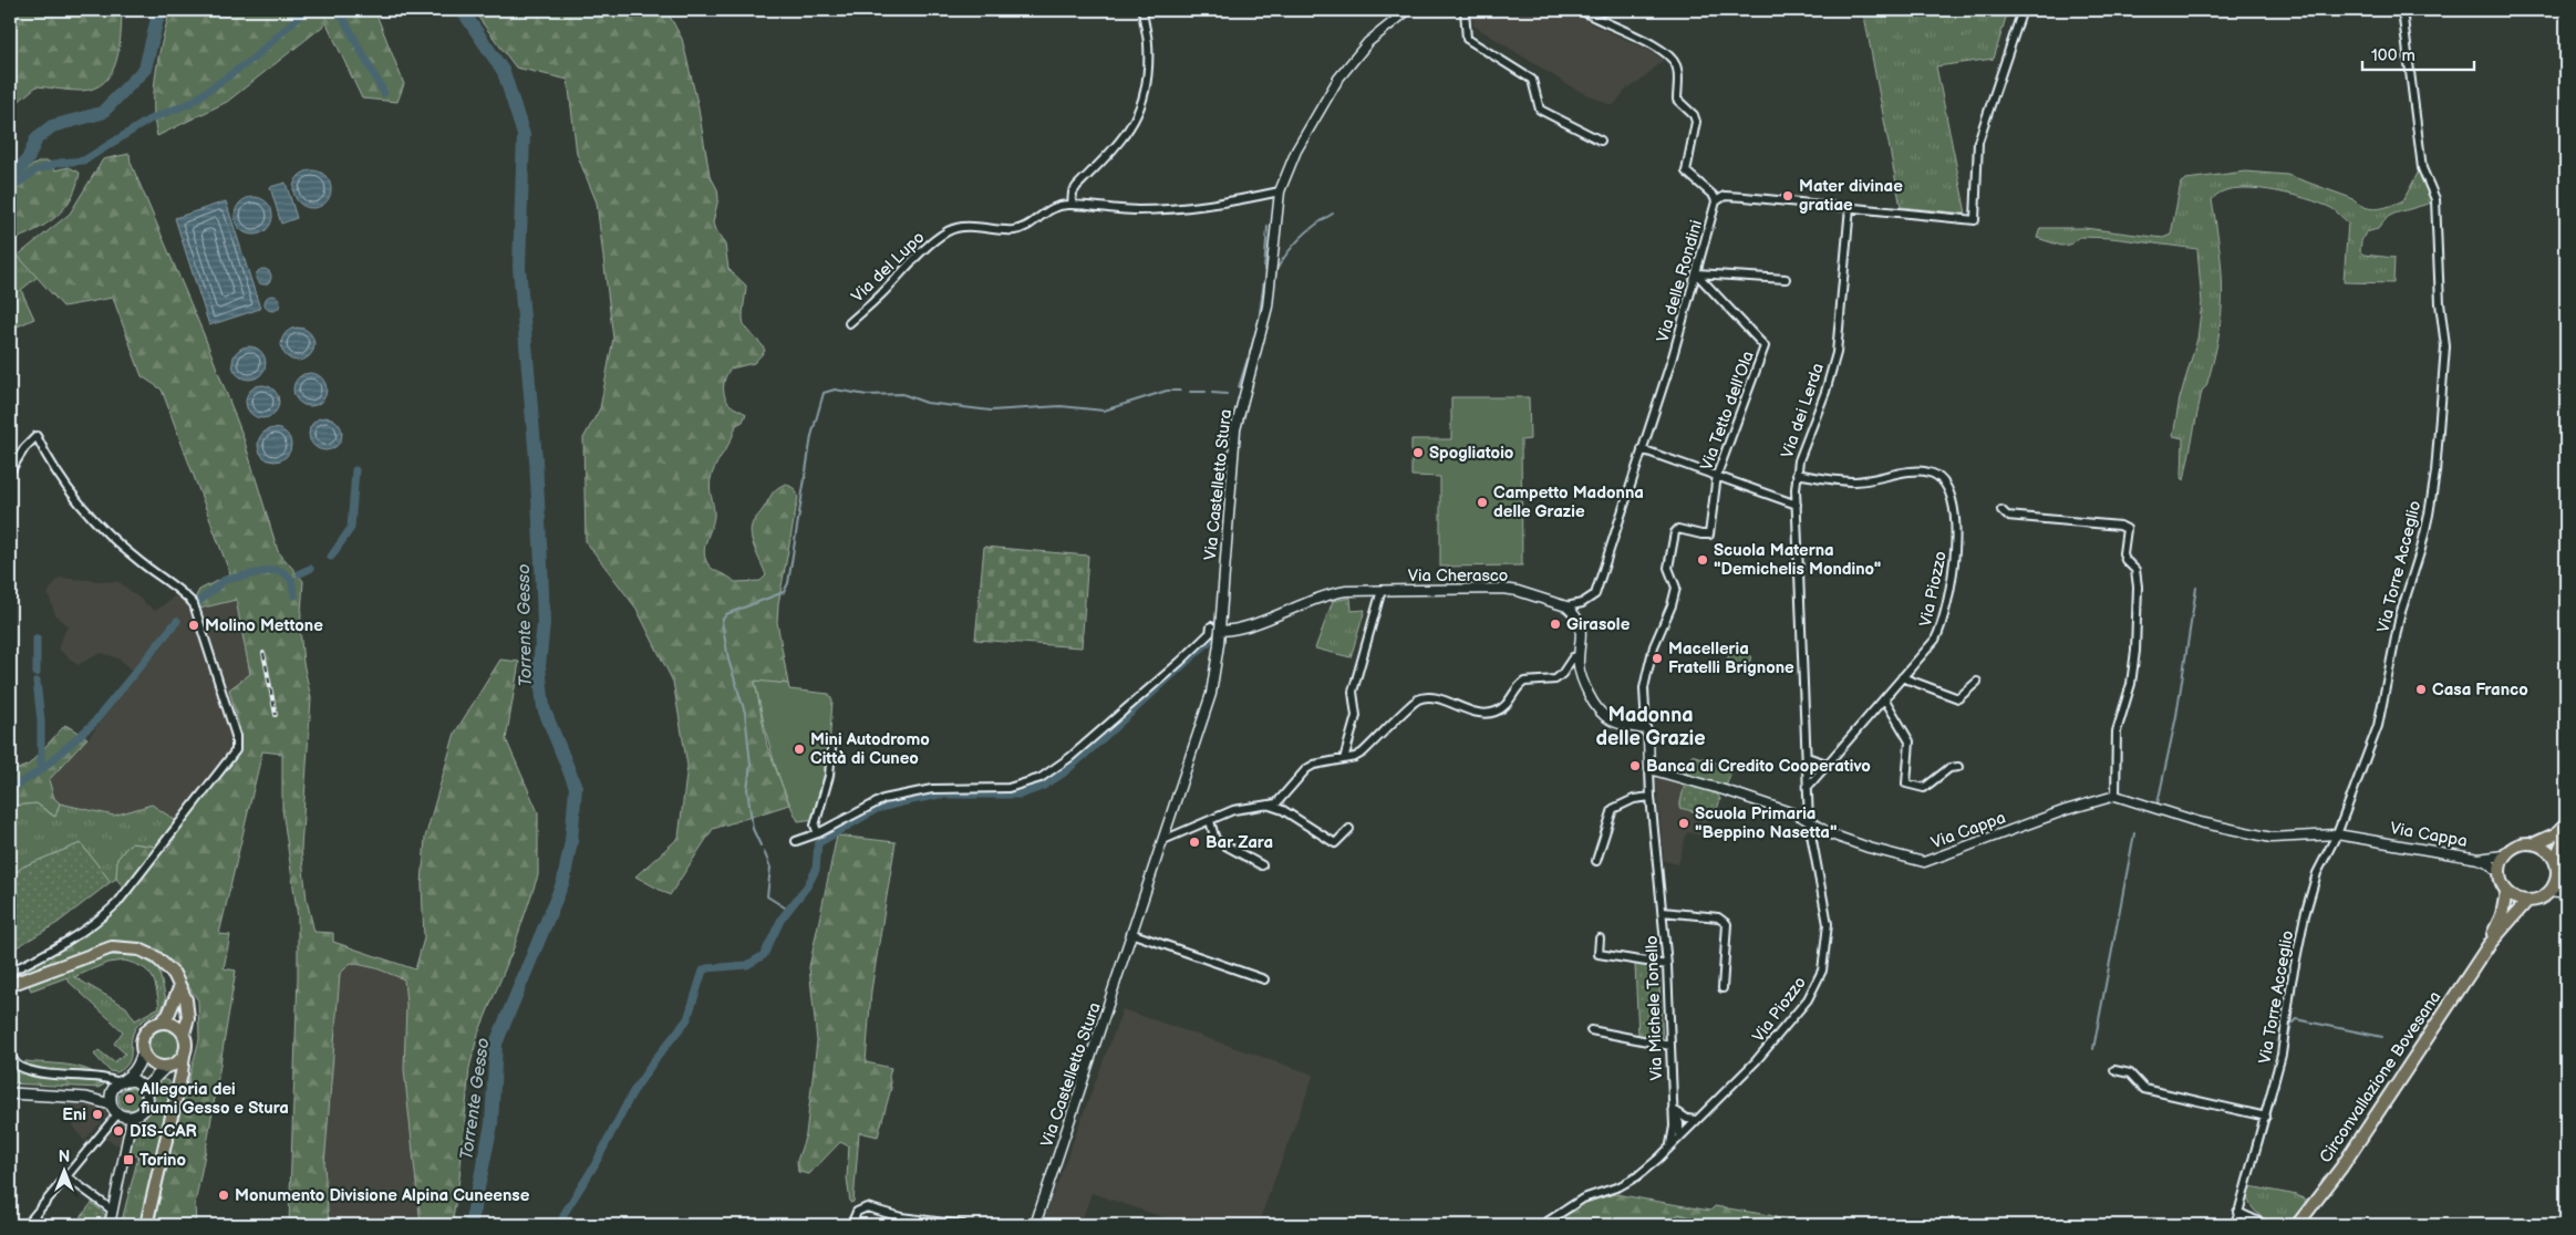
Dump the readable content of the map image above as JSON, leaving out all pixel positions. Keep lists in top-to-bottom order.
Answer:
{
  "streets": {
    "main road": ["Circonvallazione Bovesana"],
    "street": [
      "Via del Lupo",
      "Via delle Rondini",
      "Via Tetto dell'Ola",
      "Via dei Lerda",
      "Via Castelletto Stura",
      "Via Torre Acceglio",
      "Via Cherasco",
      "Via Piozzo",
      "Via Cappa",
      "Via Michele Tonello"
    ]
  },
  "crossings": [
    ["Via del Lupo", "Via Castelletto Stura"],
    ["Via delle Rondini", "Via Tetto dell'Ola"],
    ["Via delle Rondini", "Via Cherasco"],
    ["Via dei Lerda", "Via Piozzo"],
    ["Via Castelletto Stura", "Via Cherasco"],
    ["Via Torre Acceglio", "Via Cappa"],
    ["Via Piozzo", "Via Cappa"],
    ["Via Piozzo", "Via Michele Tonello"],
    ["Via Cappa", "Via Michele Tonello"]
  ],
  "districts": ["Madonna delle Grazie"],
  "water": ["Torrente Gesso"],
  "places": {
    "other": [
      "Mater divinae gratiae",
      "Spogliatoio",
      "Campetto Madonna delle Grazie",
      "Scuola Materna \"Demichelis Mondino\"",
      "Girasole",
      "Molino Mettone",
      "Macelleria Fratelli Brignone",
      "Casa Franco",
      "Mini Autodromo Città di Cuneo",
      "Banca di Credito Cooperativo",
      "Scuola Primaria \"Beppino Nasetta\"",
      "Bar Zara",
      "Allegoria dei fiumi Gesso e Stura",
      "Eni",
      "DIS-CAR",
      "Monumento Divisione Alpina Cuneense"
    ],
    "transit": ["Torino"]
  },
  "scale_bar": "100 m",
  "north": "top"
}
